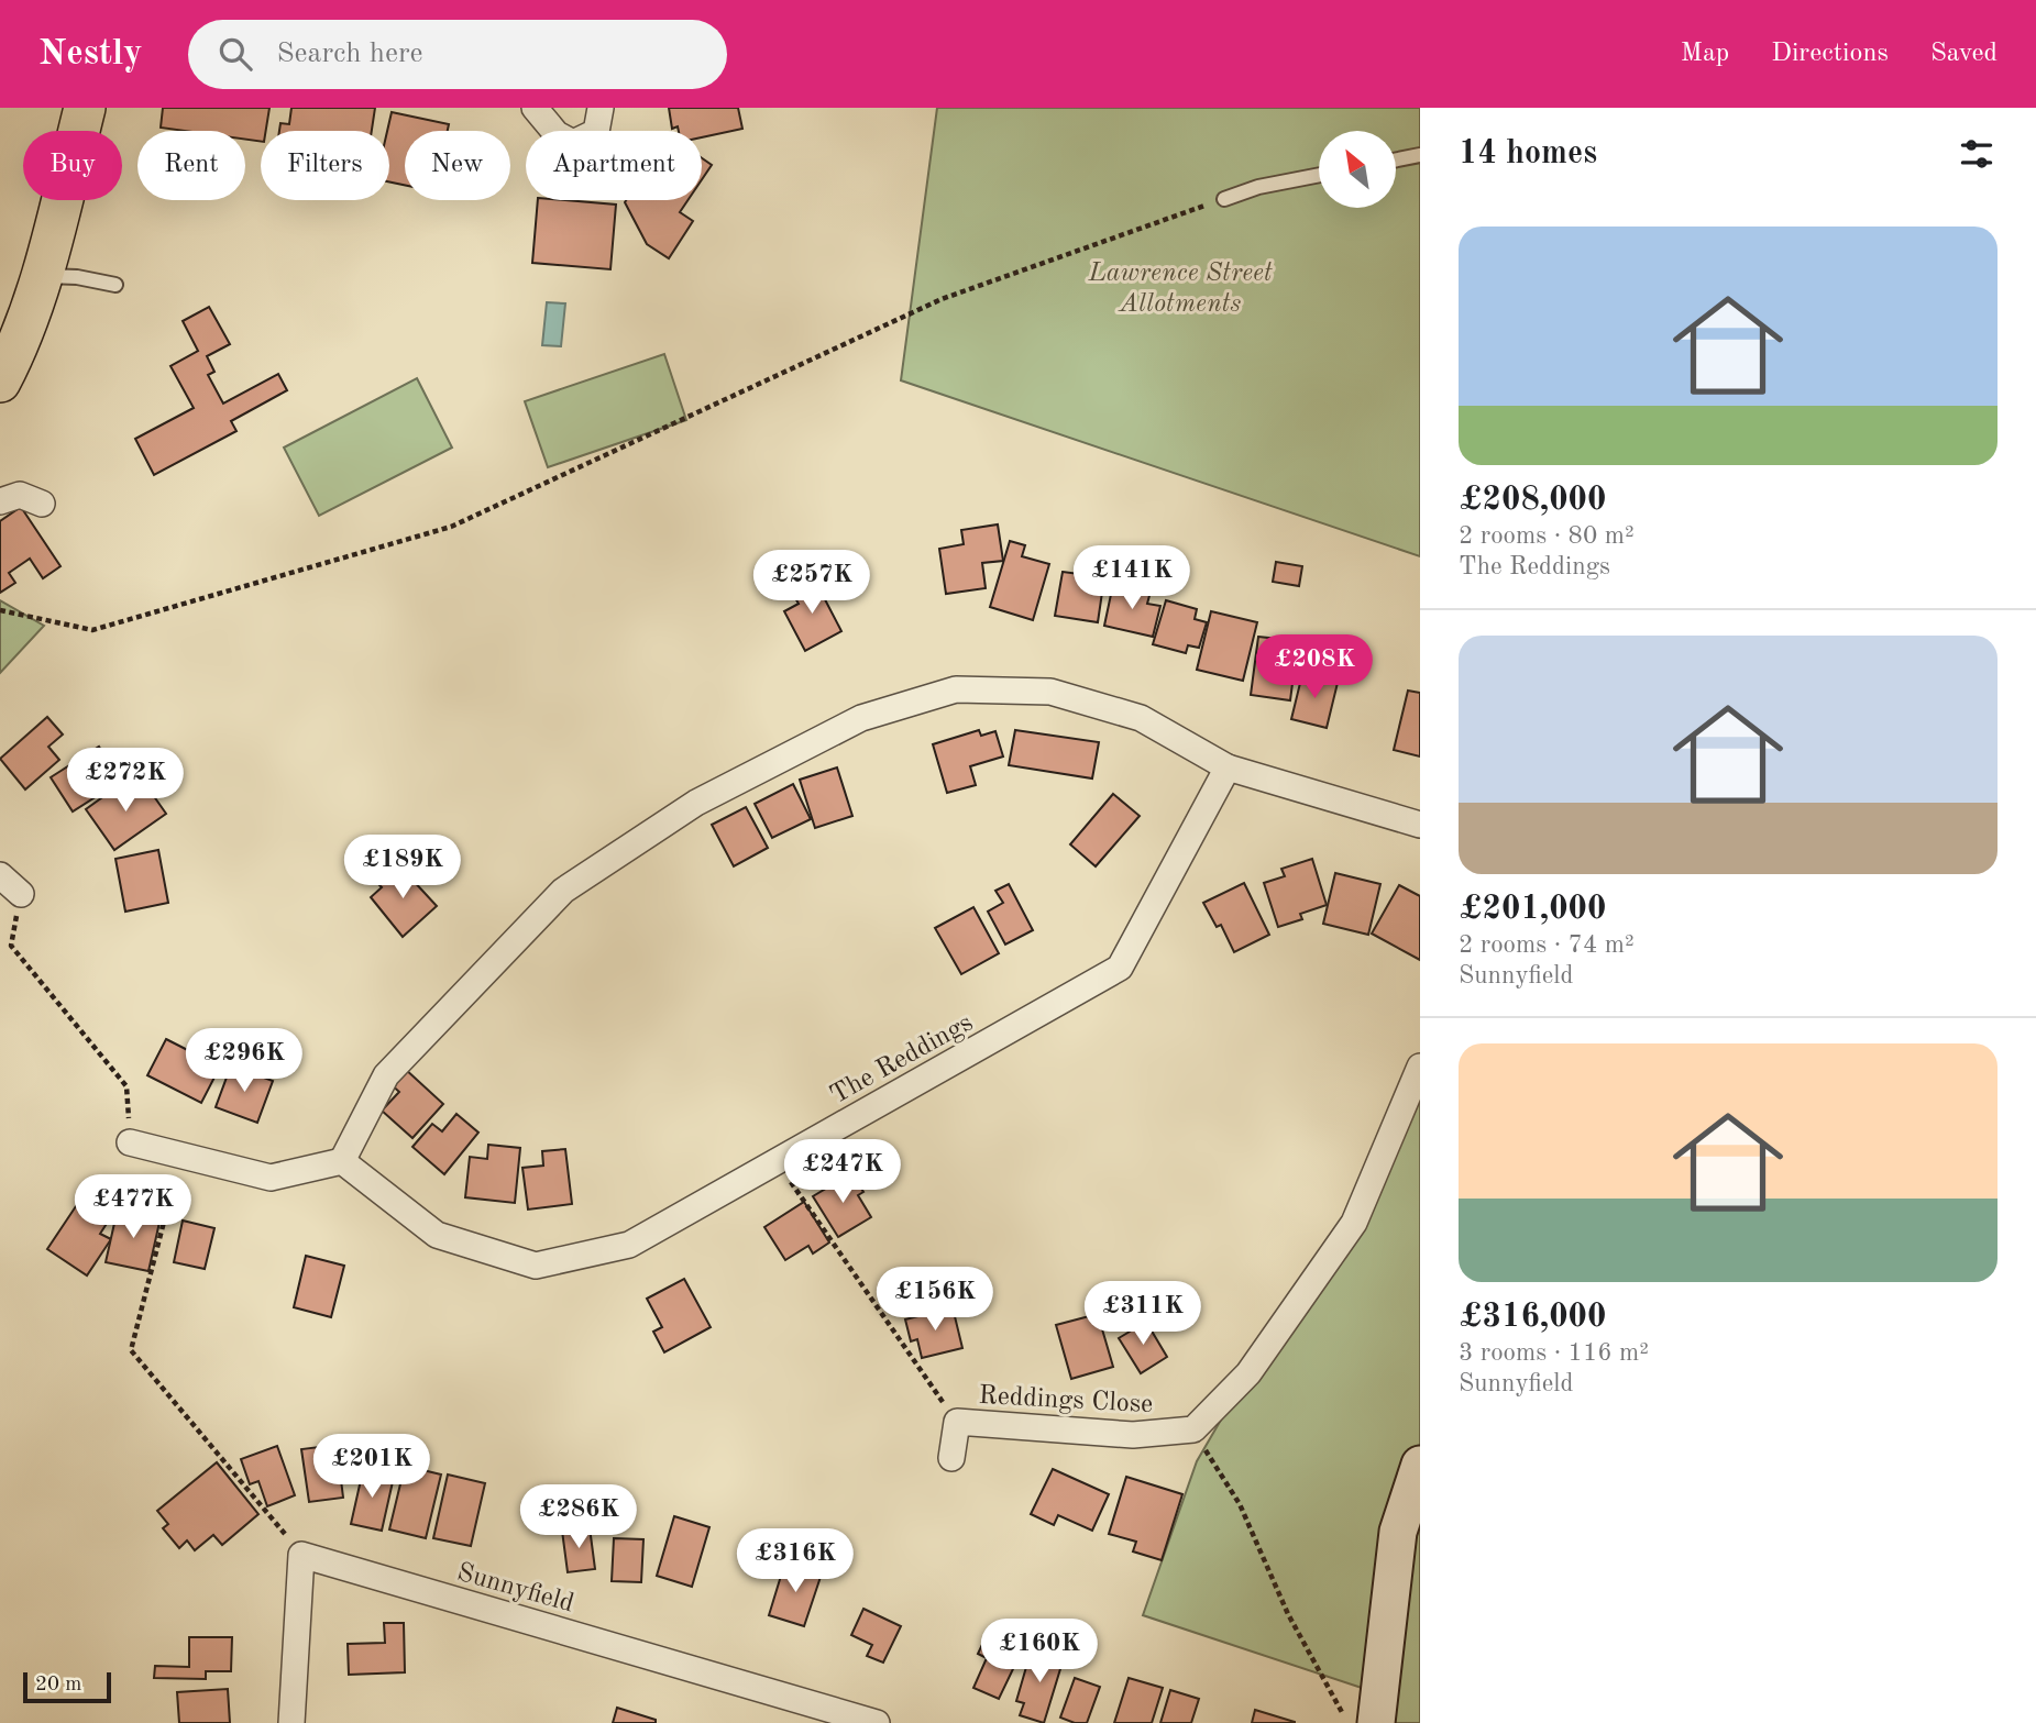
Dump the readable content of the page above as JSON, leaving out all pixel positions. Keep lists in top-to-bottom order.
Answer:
{
  "streets": {
    "street": ["The Reddings", "Reddings Close", "Sunnyfield"]
  },
  "parks": ["Lawrence Street Allotments"],
  "scale_bar": "20 m",
  "north": "top left",
  "page": {
    "header": "Nestly",
    "search": "Search here",
    "nav": ["Map", "Directions", "Saved"],
    "heading": "14 homes",
    "chip": [
      "Buy",
      "Rent",
      "Filters",
      "New",
      "Apartment"
    ],
    "list": [
      {
        "name": "£208,000",
        "note": "2 rooms · 80 m² · The Reddings"
      },
      {
        "name": "£201,000",
        "note": "2 rooms · 74 m² · Sunnyfield"
      },
      {
        "name": "£316,000",
        "note": "3 rooms · 116 m² · Sunnyfield"
      }
    ],
    "price": [
      "£141K",
      "£257K",
      "£208K",
      "£272K",
      "£189K",
      "£296K",
      "£247K",
      "£477K",
      "£156K",
      "£311K",
      "£201K",
      "£286K",
      "£316K",
      "£160K"
    ],
    "scale": "20 m"
  }
}
